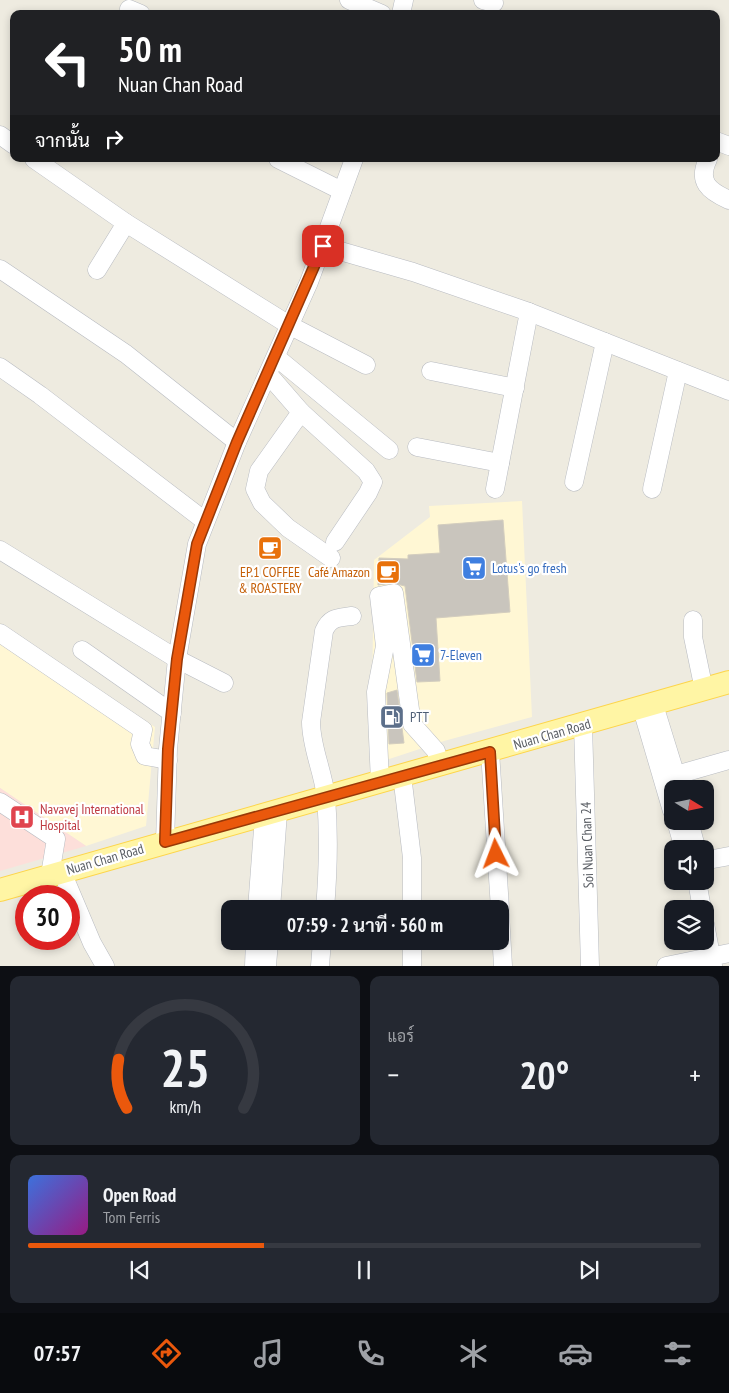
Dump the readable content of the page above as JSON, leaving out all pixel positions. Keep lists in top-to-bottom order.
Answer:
{
  "streets": {
    "main road": ["Nuan Chan Road"],
    "street": ["Soi Nuan Chan 24"]
  },
  "crossings": [
    ["Nuan Chan Road", "Soi Nuan Chan 24"]
  ],
  "places": {
    "cafe": ["EP.1 COFFEE & ROASTERY", "Café Amazon"],
    "supermarket": ["Lotus's go fresh", "7-Eleven"],
    "fuel station": ["PTT"],
    "hospital": ["Navavej International Hospital"]
  },
  "north": "right",
  "page": {
    "turn": ["50 m", "Nuan Chan Road"],
    "then": "จากนั้น",
    "limit": "30",
    "trip": "07:59 · 2 นาที · 560 m",
    "tile": "แอร์",
    "heat": ["−", "20°", "+"],
    "song": ["Open Road", "Tom Ferris"],
    "tabs": "07:57",
    "gauge": ["25", "km/h"]
  }
}
